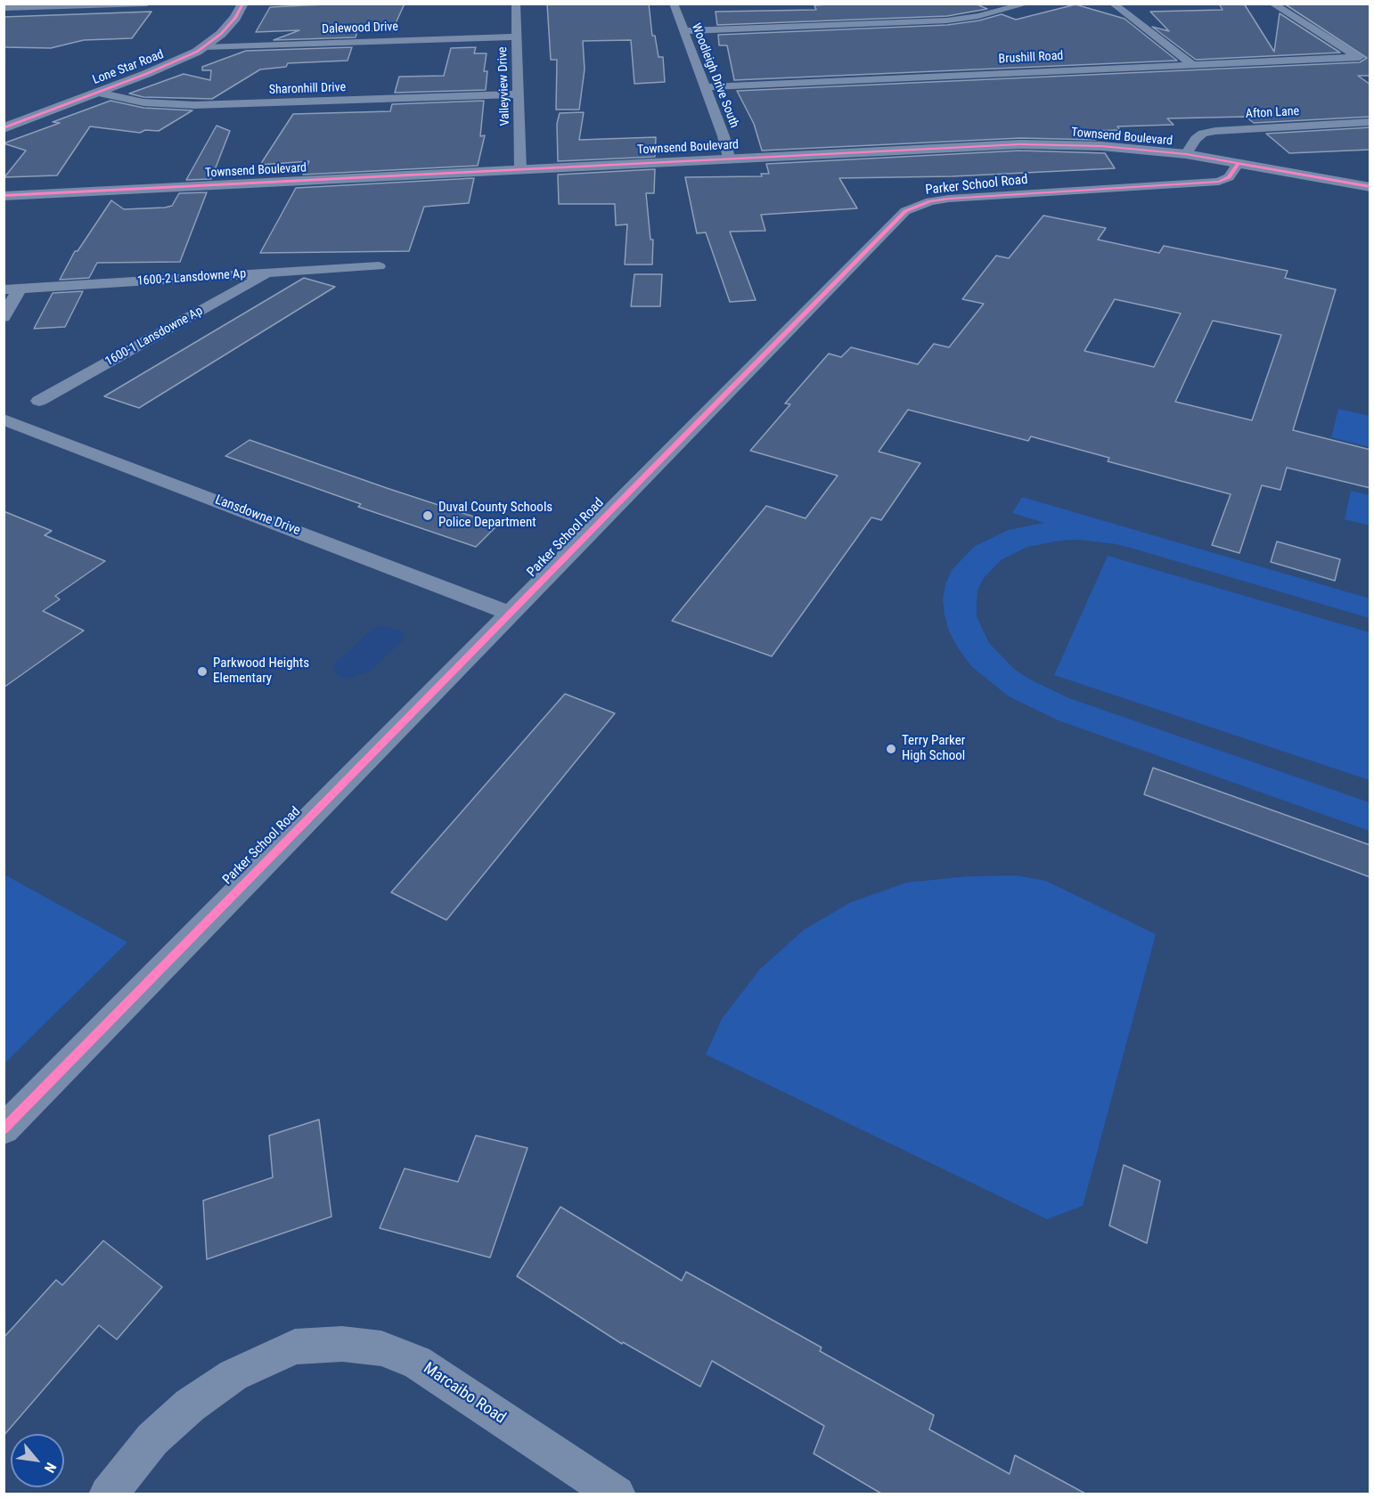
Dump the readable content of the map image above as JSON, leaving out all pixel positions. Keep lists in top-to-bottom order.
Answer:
{
  "streets": {
    "street": [
      "Dalewood Drive",
      "Brushill Road",
      "Lone Star Road",
      "Woodleigh Drive South",
      "Valleyview Drive",
      "Sharonhill Drive",
      "Afton Lane",
      "Townsend Boulevard",
      "Parker School Road",
      "1600-2 Lansdowne Ap",
      "1600-1 Lansdowne Ap",
      "Lansdowne Drive",
      "Marcaibo Road"
    ]
  },
  "crossings": [
    ["Dalewood Drive", "Lone Star Road"],
    ["Dalewood Drive", "Valleyview Drive"],
    ["Brushill Road", "Woodleigh Drive South"],
    ["Lone Star Road", "Sharonhill Drive"],
    ["Woodleigh Drive South", "Townsend Boulevard"],
    ["Valleyview Drive", "Sharonhill Drive"],
    ["Valleyview Drive", "Townsend Boulevard"],
    ["Afton Lane", "Townsend Boulevard"],
    ["Townsend Boulevard", "Parker School Road"],
    ["Parker School Road", "Lansdowne Drive"],
    ["1600-2 Lansdowne Ap", "1600-1 Lansdowne Ap"]
  ],
  "places": ["Duval County Schools Police Department", "Parkwood Heights Elementary", "Terry Parker High School"],
  "north": "bottom right"
}
